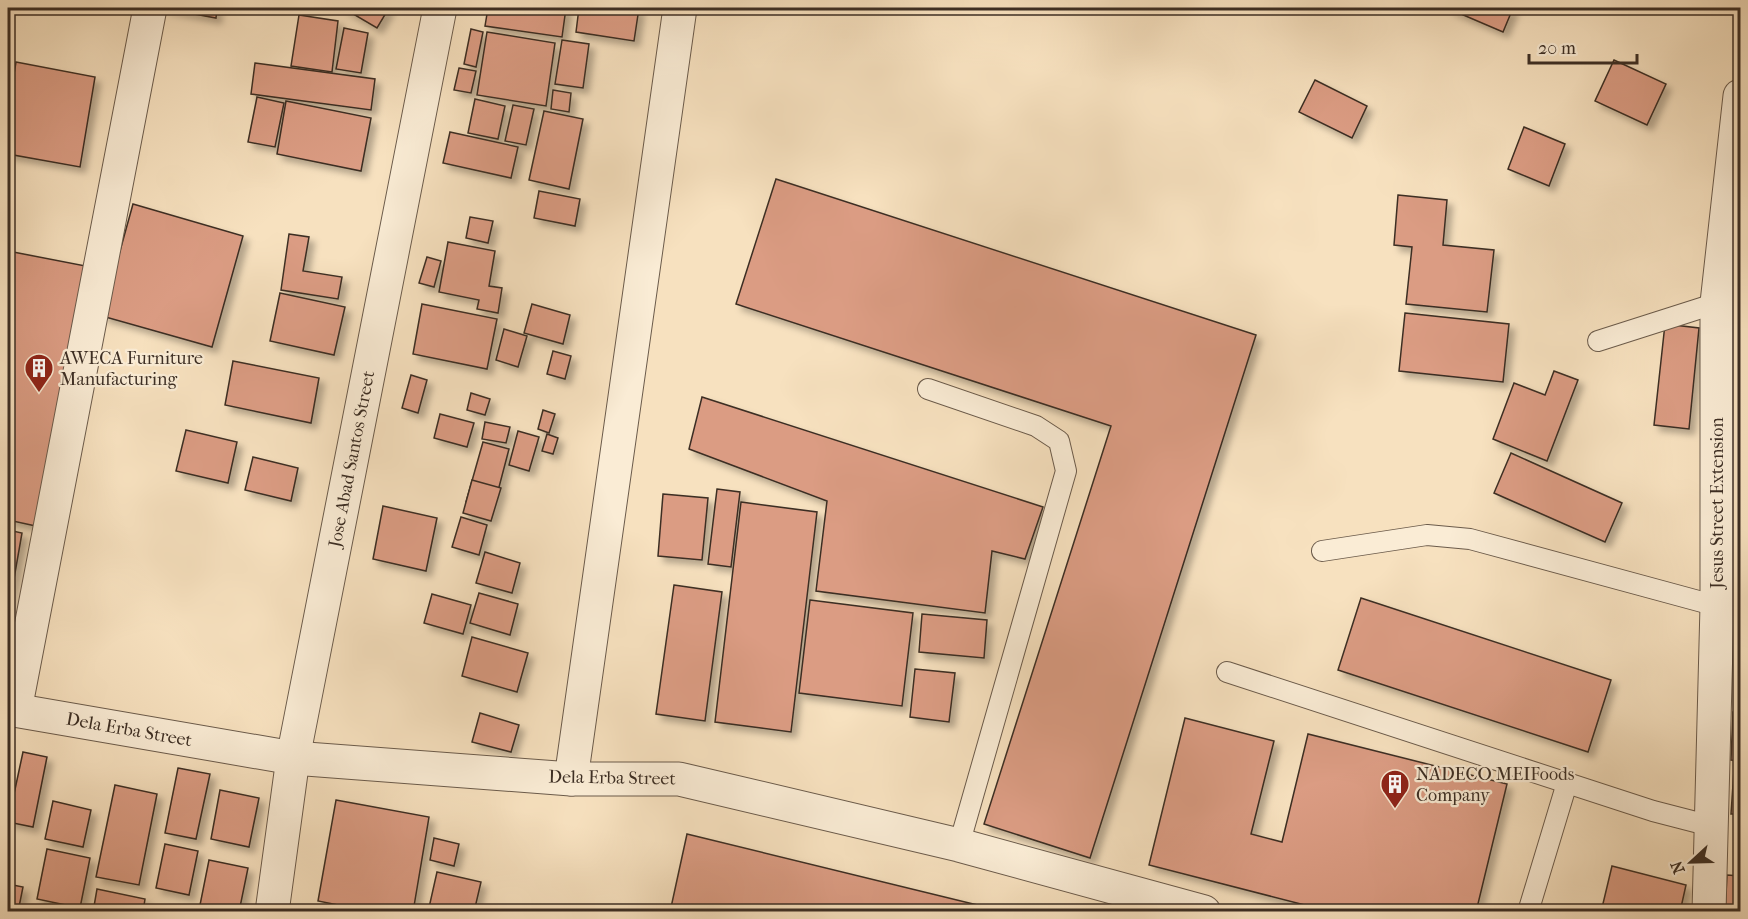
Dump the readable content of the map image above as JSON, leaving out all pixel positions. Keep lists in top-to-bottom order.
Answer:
{
  "streets": {
    "street": ["Jose Abad Santos Street", "Jesus Street Extension", "Dela Erba Street"]
  },
  "crossings": [
    ["Jose Abad Santos Street", "Dela Erba Street"]
  ],
  "places": {
    "building": ["AWECA Furniture Manufacturing", "NADECO MEIFoods Company"]
  },
  "scale_bar": "20 m",
  "north": "left"
}
